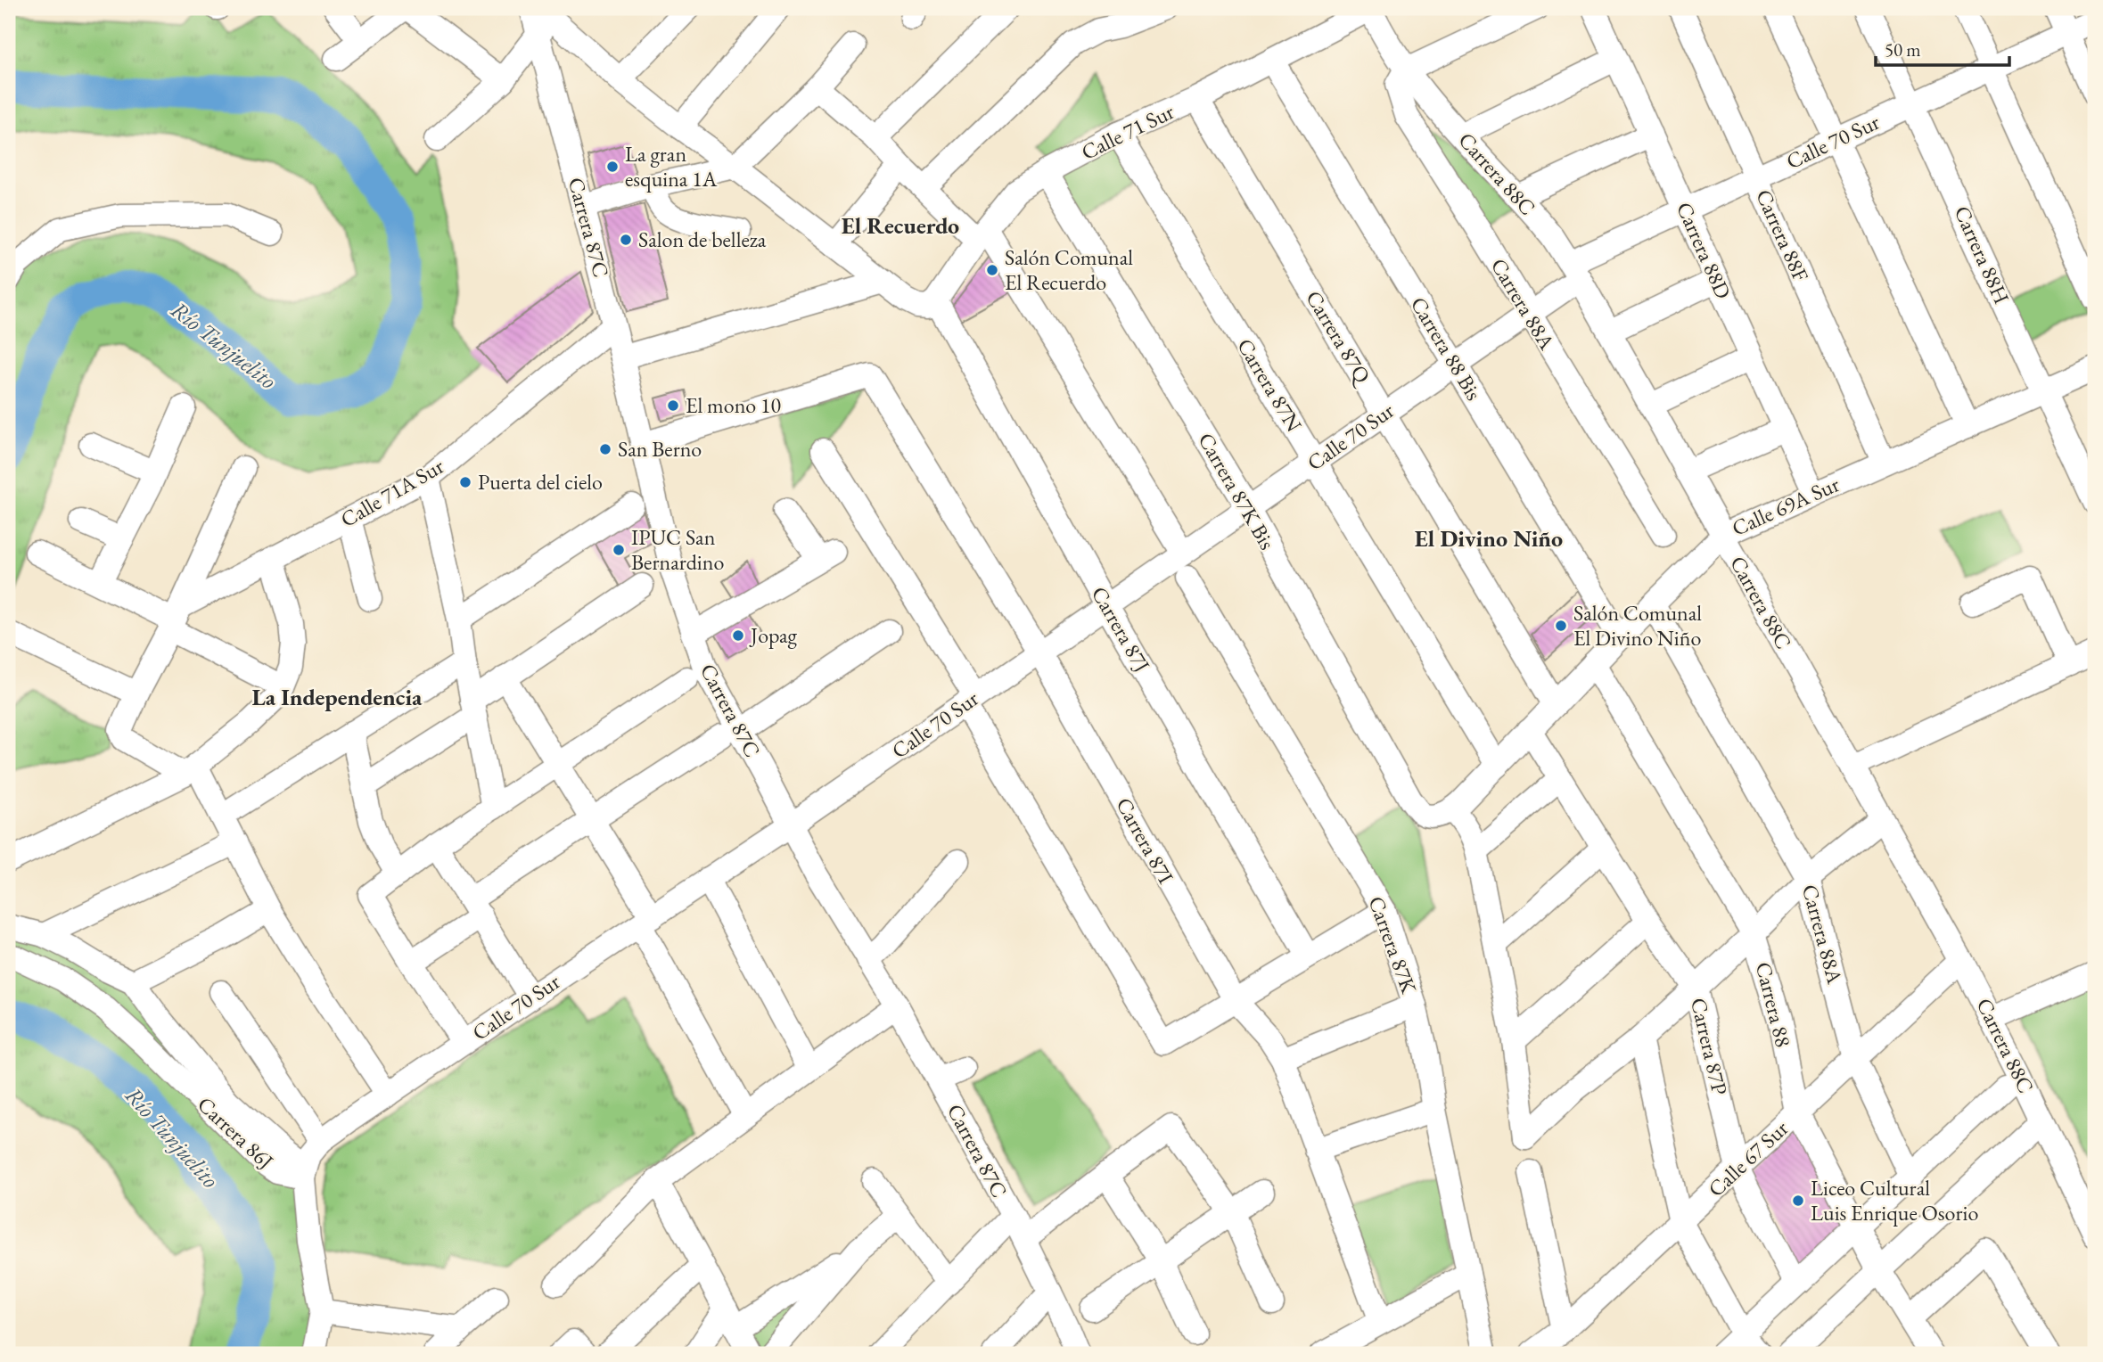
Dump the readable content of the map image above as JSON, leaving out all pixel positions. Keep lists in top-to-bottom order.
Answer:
{
  "streets": {
    "street": [
      "Calle 71 Sur",
      "Calle 70 Sur",
      "Carrera 88C",
      "Carrera 87C",
      "Carrera 88F",
      "Carrera 88D",
      "Carrera 88H",
      "Carrera 88A",
      "Carrera 87Q",
      "Carrera 88 Bis",
      "Carrera 87N",
      "Carrera 87K Bis",
      "Calle 71A Sur",
      "Calle 69A Sur",
      "Carrera 87J",
      "Carrera 87I",
      "Carrera 87K",
      "Carrera 88",
      "Carrera 87P",
      "Carrera 86J",
      "Calle 67 Sur"
    ]
  },
  "crossings": [
    ["Calle 71 Sur", "Carrera 88C"],
    ["Calle 71 Sur", "Carrera 87Q"],
    ["Calle 71 Sur", "Carrera 88 Bis"],
    ["Calle 71 Sur", "Carrera 87N"],
    ["Calle 71 Sur", "Carrera 87K Bis"],
    ["Calle 71 Sur", "Carrera 87J"],
    ["Calle 70 Sur", "Carrera 88C"],
    ["Calle 70 Sur", "Carrera 87C"],
    ["Calle 70 Sur", "Carrera 88F"],
    ["Calle 70 Sur", "Carrera 88D"],
    ["Calle 70 Sur", "Carrera 88H"],
    ["Calle 70 Sur", "Carrera 88A"],
    ["Calle 70 Sur", "Carrera 87Q"],
    ["Calle 70 Sur", "Carrera 88 Bis"],
    ["Calle 70 Sur", "Carrera 87N"],
    ["Calle 70 Sur", "Carrera 87K Bis"],
    ["Calle 70 Sur", "Carrera 87J"],
    ["Calle 70 Sur", "Carrera 87I"],
    ["Calle 70 Sur", "Carrera 86J"],
    ["Carrera 88C", "Carrera 88A"],
    ["Carrera 88C", "Calle 69A Sur"],
    ["Carrera 88C", "Calle 67 Sur"],
    ["Carrera 87C", "Calle 71A Sur"],
    ["Carrera 87C", "Carrera 87I"],
    ["Carrera 88F", "Calle 69A Sur"],
    ["Carrera 88D", "Calle 69A Sur"],
    ["Carrera 88H", "Calle 69A Sur"],
    ["Carrera 88A", "Calle 69A Sur"],
    ["Carrera 88A", "Calle 67 Sur"],
    ["Carrera 87Q", "Calle 69A Sur"],
    ["Carrera 88 Bis", "Calle 69A Sur"],
    ["Carrera 87N", "Calle 69A Sur"],
    ["Carrera 87K Bis", "Calle 69A Sur"],
    ["Calle 69A Sur", "Carrera 88"],
    ["Calle 69A Sur", "Carrera 87P"],
    ["Carrera 88", "Calle 67 Sur"],
    ["Carrera 87P", "Calle 67 Sur"]
  ],
  "districts": ["El Recuerdo", "El Divino Niño", "La Independencia"],
  "water": ["Río Tunjuelito"],
  "places": [
    "La gran esquina 1A",
    "Salon de belleza",
    "Salón Comunal El Recuerdo",
    "El mono 10",
    "San Berno",
    "Puerta del cielo",
    "IPUC San Bernardino",
    "Salón Comunal El Divino Niño",
    "Jopag",
    "Liceo Cultural Luis Enrique Osorio"
  ],
  "scale_bar": "50 m"
}
